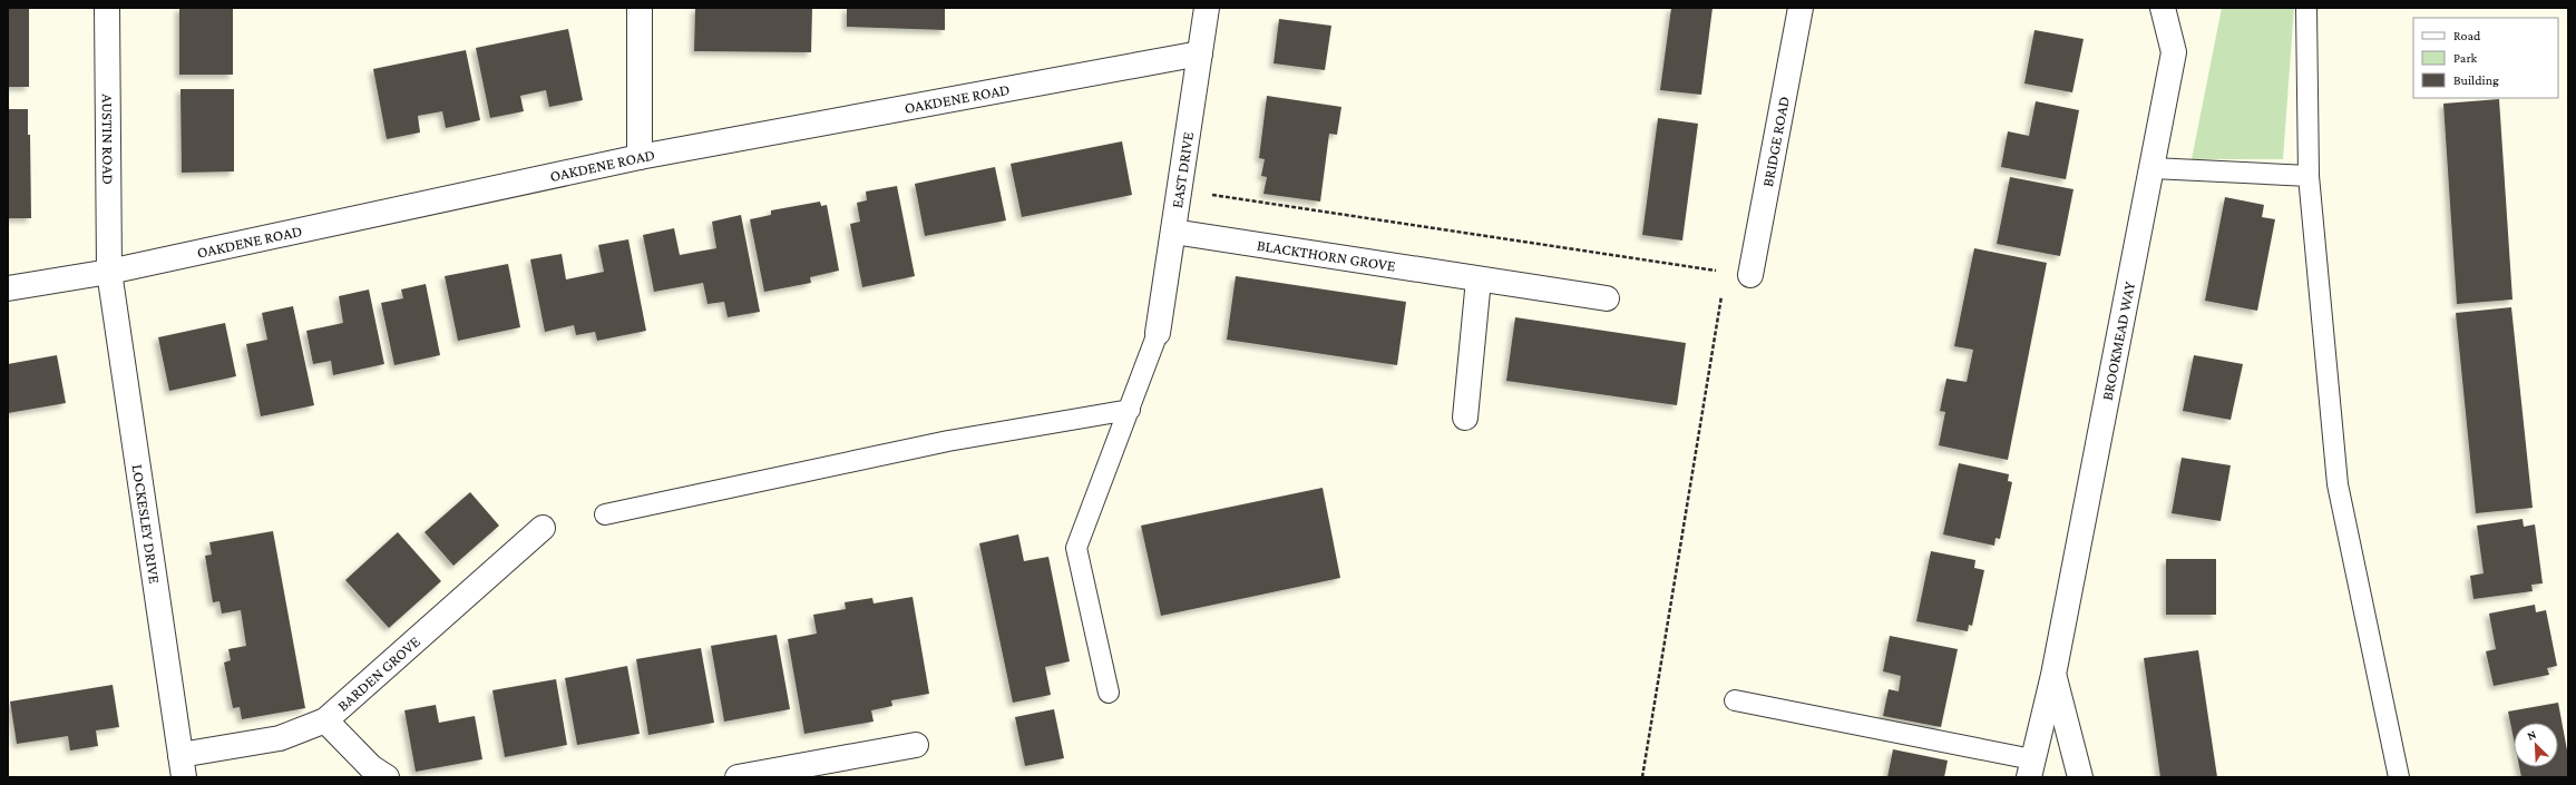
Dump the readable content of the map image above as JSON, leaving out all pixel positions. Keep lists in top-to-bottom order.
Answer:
{
  "streets": {
    "street": [
      "OAKDENE ROAD",
      "AUSTIN ROAD",
      "BRIDGE ROAD",
      "EAST DRIVE",
      "BLACKTHORN GROVE",
      "BROOKMEAD WAY",
      "LOCKESLEY DRIVE",
      "BARDEN GROVE"
    ]
  },
  "crossings": [
    ["OAKDENE ROAD", "AUSTIN ROAD"],
    ["OAKDENE ROAD", "EAST DRIVE"],
    ["OAKDENE ROAD", "LOCKESLEY DRIVE"],
    ["AUSTIN ROAD", "LOCKESLEY DRIVE"],
    ["EAST DRIVE", "BLACKTHORN GROVE"],
    ["LOCKESLEY DRIVE", "BARDEN GROVE"]
  ],
  "legend": ["Road", "Park", "Building"],
  "north": "top left"
}
